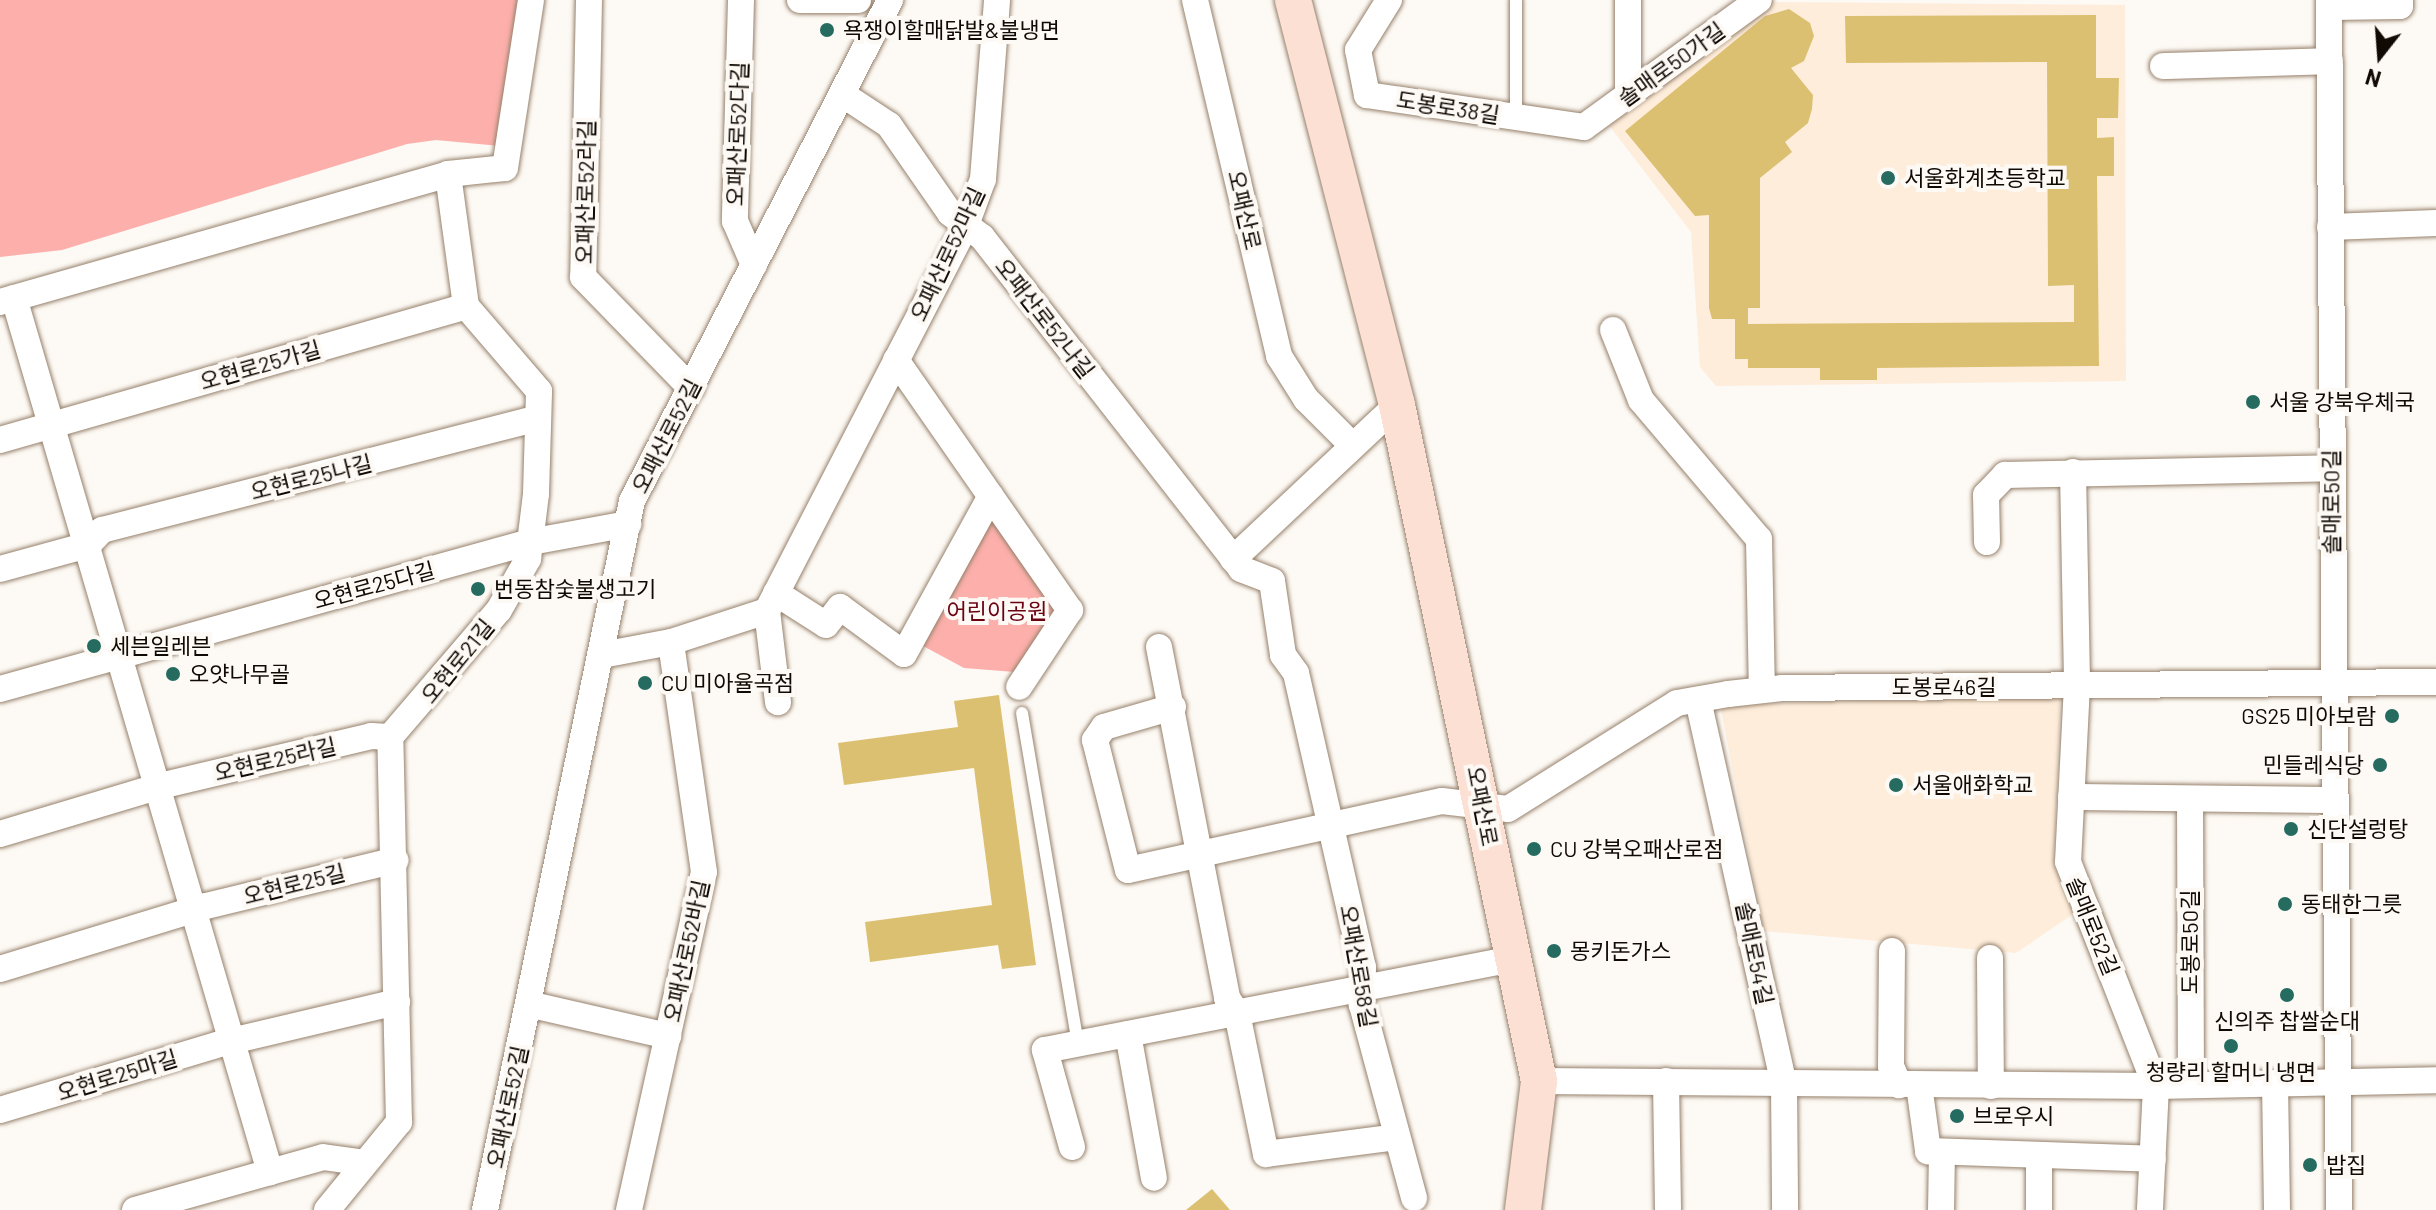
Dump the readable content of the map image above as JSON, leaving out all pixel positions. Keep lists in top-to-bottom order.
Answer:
{
  "streets": {
    "street": [
      "솔매로50가길",
      "도봉로38길",
      "오패산로52다길",
      "오패산로52라길",
      "오패산로",
      "오패산로52마길",
      "오패산로52나길",
      "오현로25가길",
      "오패산로52길",
      "오현로25나길",
      "솔매로50길",
      "오현로25다길",
      "오현로21길",
      "도봉로46길",
      "오현로25라길",
      "오현로25길",
      "솔매로52길",
      "도봉로50길",
      "오패산로52바길",
      "솔매로54길",
      "오패산로58길",
      "오현로25마길"
    ]
  },
  "crossings": [
    ["솔매로50가길", "도봉로38길"],
    ["오패산로52다길", "오패산로52길"],
    ["오패산로52라길", "오패산로52길"],
    ["오패산로", "도봉로46길"],
    ["오패산로52마길", "오패산로52나길"],
    ["오패산로52나길", "오패산로52길"],
    ["오패산로52나길", "오패산로58길"],
    ["오현로25가길", "오현로21길"],
    ["오패산로52길", "오현로25다길"],
    ["오현로25나길", "오현로21길"],
    ["솔매로50길", "도봉로46길"],
    ["오현로25다길", "오현로21길"],
    ["오현로21길", "오현로25라길"],
    ["도봉로46길", "솔매로52길"],
    ["도봉로46길", "솔매로54길"]
  ],
  "parks": ["어린이공원"],
  "places": [
    "욕쟁이할매닭발&불냉면",
    "서울화계초등학교",
    "서울 강북우체국",
    "번동참숯불생고기",
    "세븐일레븐",
    "오얏나무골",
    "CU 미아율곡점",
    "GS25 미아보람",
    "민들레식당",
    "서울애화학교",
    "신단설렁탕",
    "CU 강북오패산로점",
    "동태한그릇",
    "몽키돈가스",
    "신의주 찹쌀순대",
    "청량리 할머니 냉면",
    "브로우시",
    "밥집"
  ],
  "north": "bottom"
}
